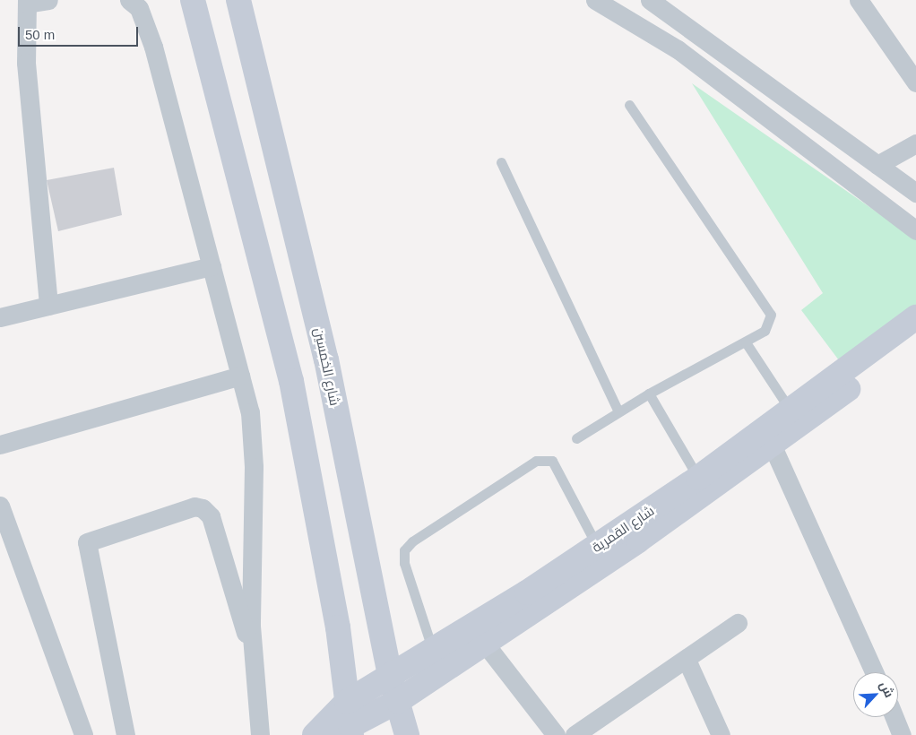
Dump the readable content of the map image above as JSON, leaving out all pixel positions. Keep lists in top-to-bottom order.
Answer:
{
  "streets": {
    "street": ["شارع الخمسين", "شارع القمرية"]
  },
  "crossings": [
    ["شارع الخمسين", "شارع القمرية"]
  ],
  "scale_bar": "50 m",
  "north": "top right"
}
